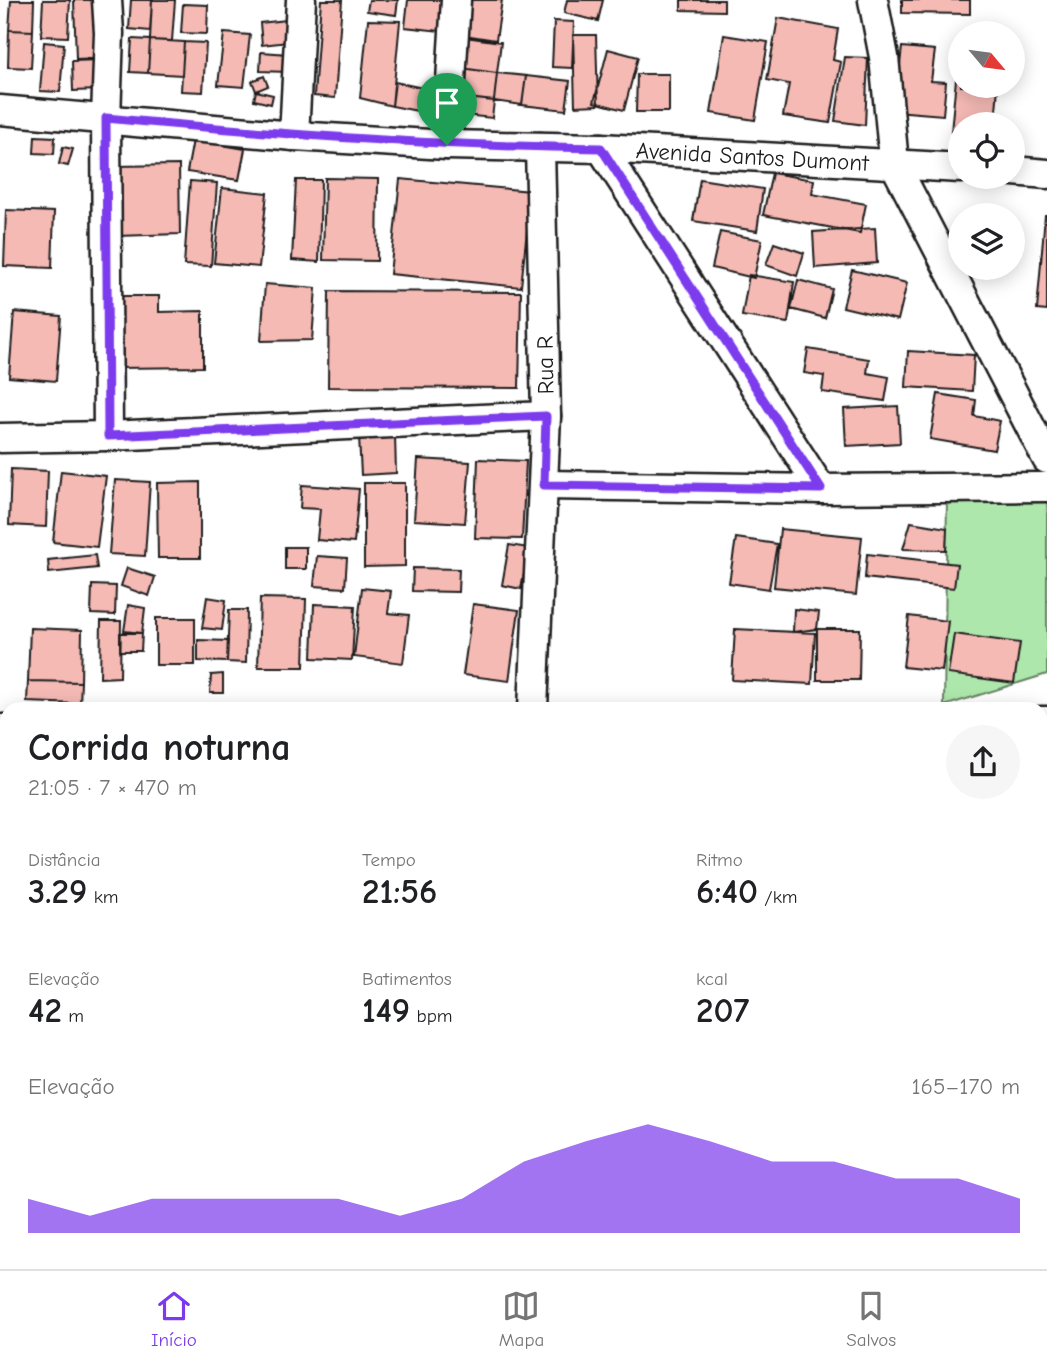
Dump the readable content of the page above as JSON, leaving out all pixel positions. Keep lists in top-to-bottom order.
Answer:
{
  "streets": {
    "street": ["Avenida Santos Dumont", "Rua R"]
  },
  "crossings": [
    ["Avenida Santos Dumont", "Rua R"]
  ],
  "north": "bottom right",
  "page": {
    "heading": ["Corrida noturna", "21:05 · 7 × 470 m"],
    "stats": [
      ["Distância", "3.29 km"],
      ["Tempo", "21:56"],
      ["Ritmo", "6:40 /km"],
      ["Elevação", "42 m"],
      ["Batimentos", "149 bpm"],
      ["kcal", "207"]
    ],
    "chart": ["Elevação", "165–170 m"],
    "tabs": ["Início", "Mapa", "Salvos"]
  }
}
